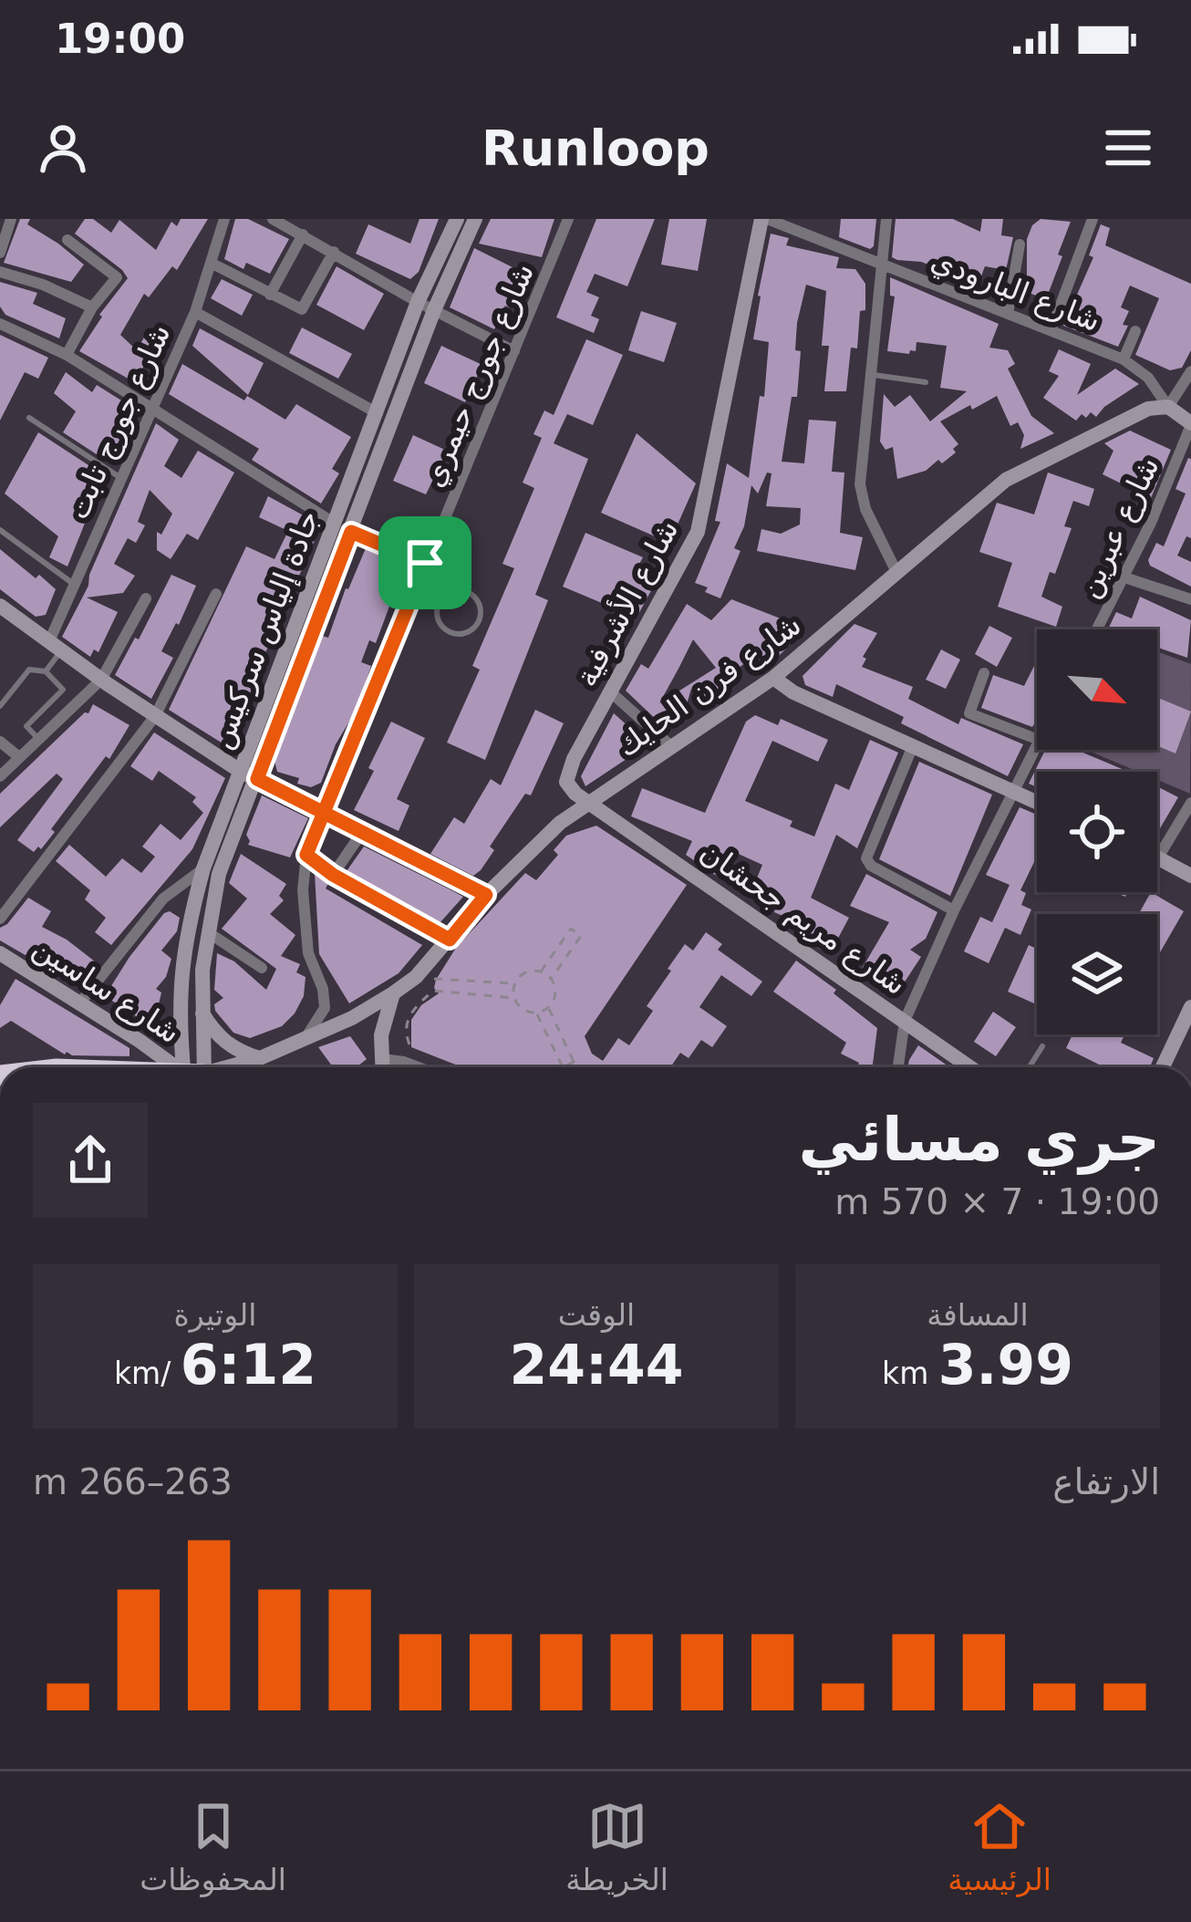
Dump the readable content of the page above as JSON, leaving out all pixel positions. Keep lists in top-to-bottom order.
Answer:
{
  "streets": {
    "street": [
      "شارع البارودي",
      "شارع جورج حيمري",
      "شارع جورج تابت",
      "شارع عبرين",
      "شارع الأشرفية",
      "جادة إلياس سركيس",
      "شارع فرن الحايك",
      "شارع مريم جحشان",
      "شارع ساسين"
    ]
  },
  "crossings": [
    ["شارع البارودي", "شارع الأشرفية"],
    ["شارع البارودي", "شارع فرن الحايك"],
    ["شارع جورج حيمري", "شارع فرن الحايك"],
    ["شارع الأشرفية", "شارع فرن الحايك"],
    ["شارع الأشرفية", "شارع مريم جحشان"],
    ["شارع فرن الحايك", "شارع مريم جحشان"]
  ],
  "north": "bottom right",
  "page": {
    "status": "19:00",
    "header": "Runloop",
    "heading": ["جري مسائي", "19:00 · 7 × 570 m"],
    "stats": [
      ["المسافة", "3.99 km"],
      ["الوقت", "24:44"],
      ["الوتيرة", "6:12 /km"]
    ],
    "chart": ["الارتفاع", "263–266 m"],
    "tabs": ["الرئيسية", "الخريطة", "المحفوظات"]
  }
}
